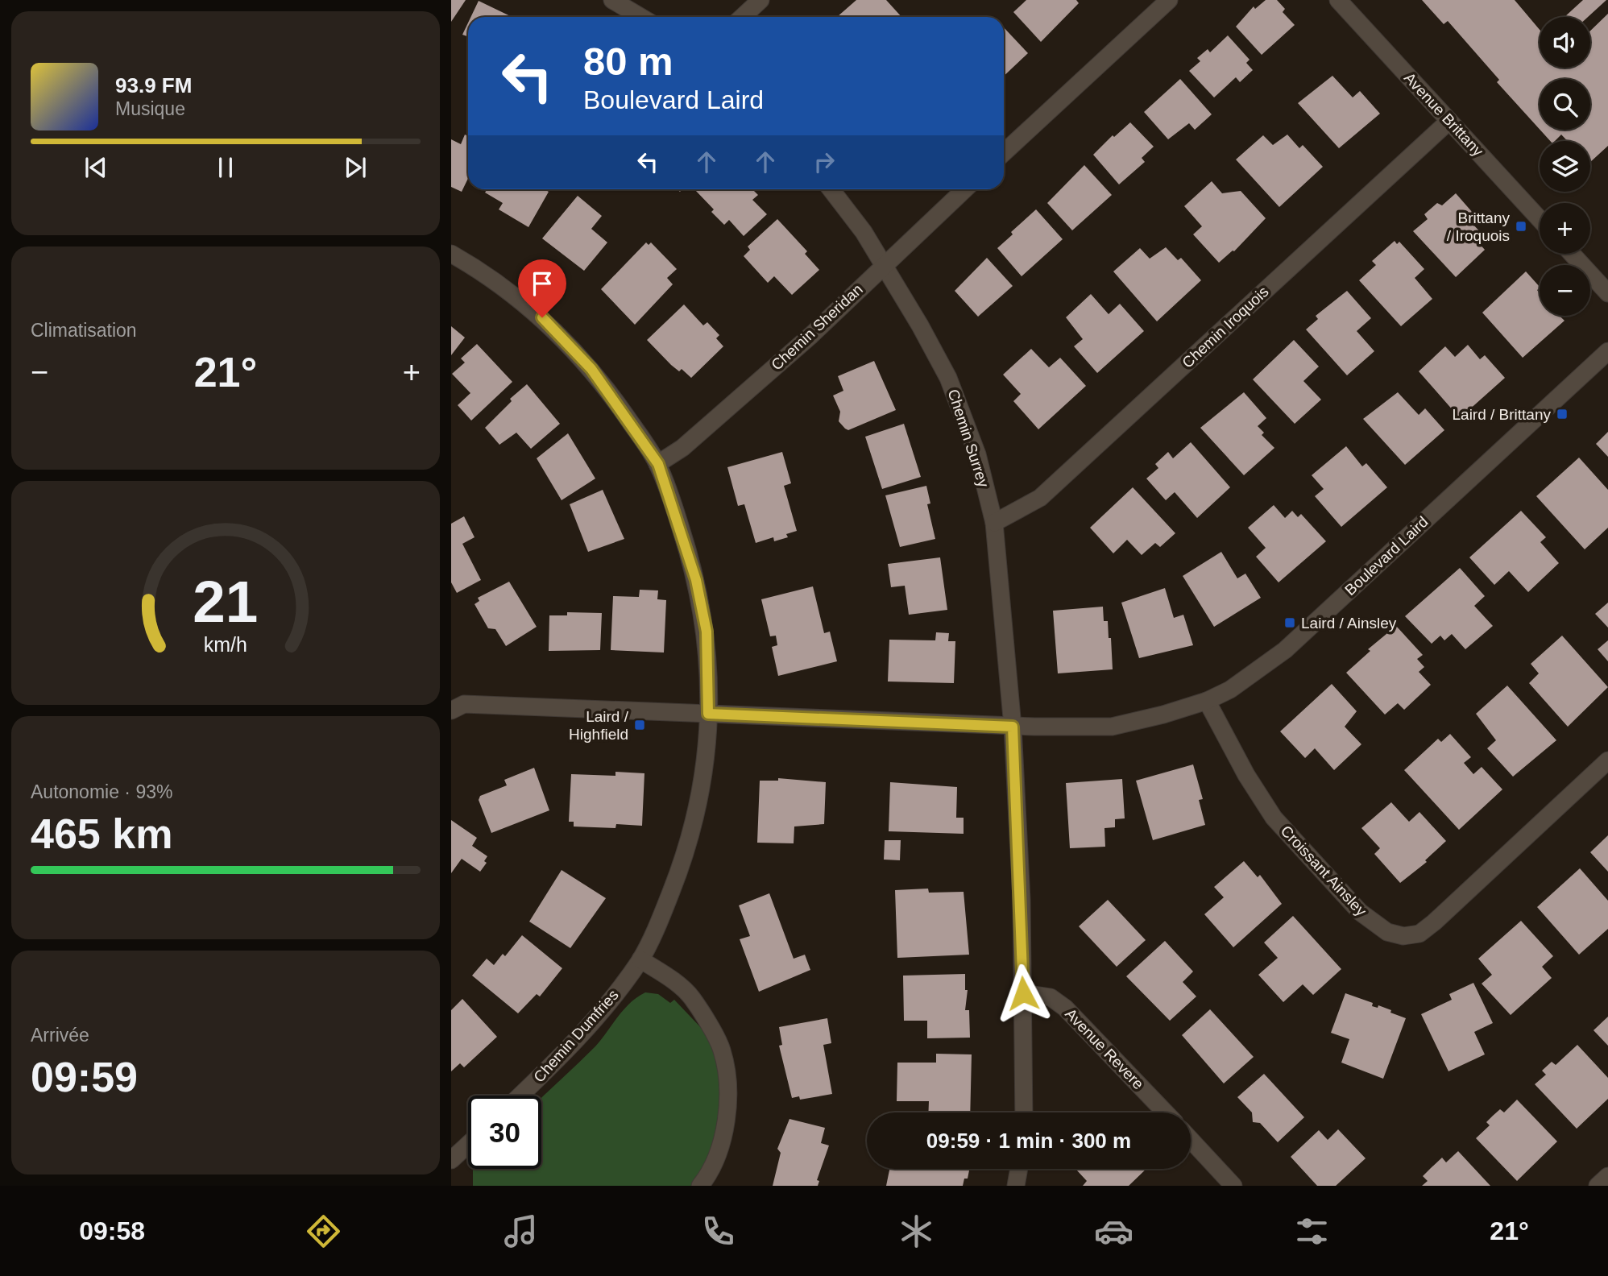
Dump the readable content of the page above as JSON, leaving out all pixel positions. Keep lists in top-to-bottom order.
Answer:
{
  "streets": {
    "street": [
      "Avenue Brittany",
      "Chemin Sheridan",
      "Chemin Iroquois",
      "Chemin Surrey",
      "Boulevard Laird",
      "Croissant Ainsley",
      "Chemin Dumfries",
      "Avenue Revere"
    ]
  },
  "crossings": [
    ["Avenue Brittany", "Chemin Iroquois"],
    ["Chemin Sheridan", "Chemin Surrey"],
    ["Chemin Sheridan", "Chemin Dumfries"],
    ["Chemin Iroquois", "Chemin Surrey"],
    ["Chemin Surrey", "Boulevard Laird"],
    ["Chemin Surrey", "Avenue Revere"],
    ["Boulevard Laird", "Croissant Ainsley"],
    ["Boulevard Laird", "Chemin Dumfries"]
  ],
  "places": {
    "transit": [
      "Brittany / Iroquois",
      "Laird / Brittany",
      "Laird / Ainsley",
      "Laird / Highfield"
    ]
  },
  "page": {
    "map_buttons": ["+", "−"],
    "turn": ["80 m", "Boulevard Laird"],
    "song": ["93.9 FM", "Musique"],
    "tile": [
      "Climatisation",
      ["Autonomie · 93%", "465 km"],
      ["Arrivée", "09:59"]
    ],
    "heat": ["−", "21°", "+"],
    "limit": "30",
    "trip": "09:59 · 1 min · 300 m",
    "tabs": ["09:58", "21°"],
    "gauge": ["21", "km/h"]
  }
}
